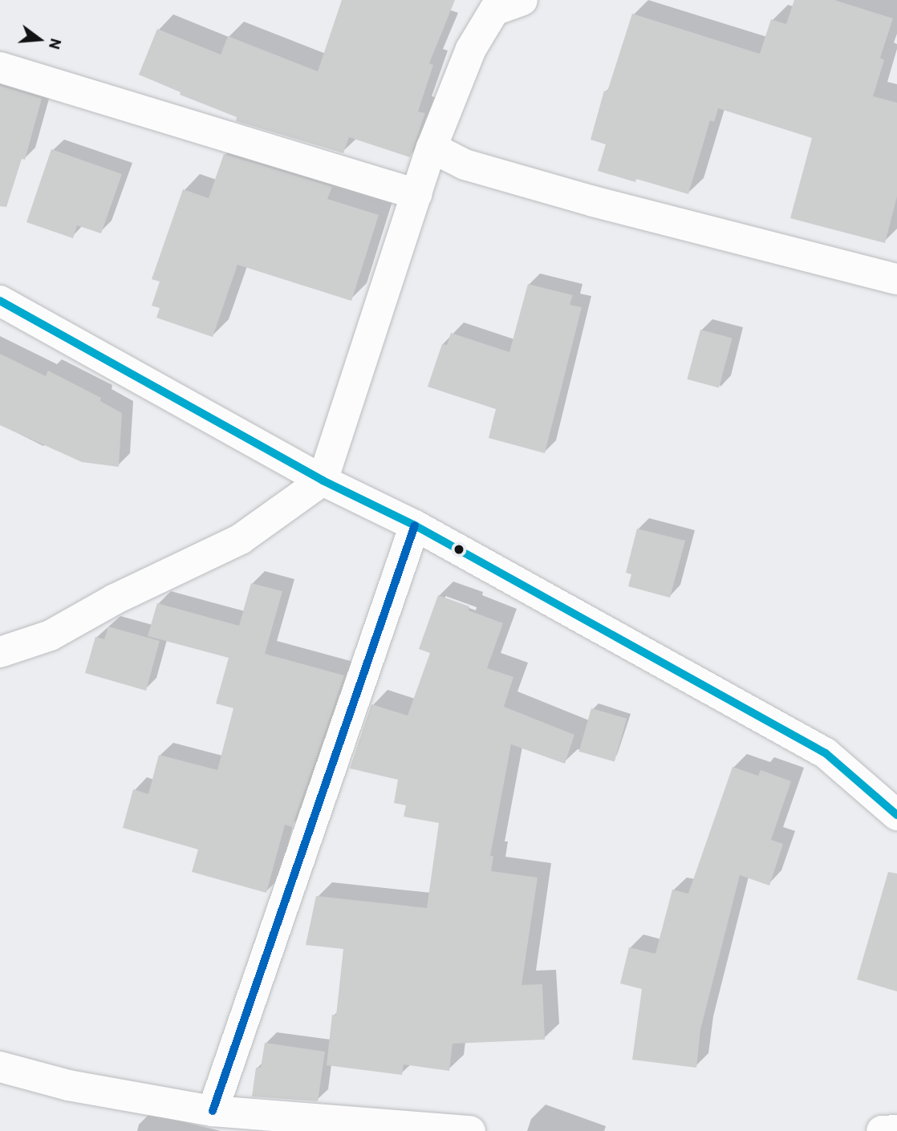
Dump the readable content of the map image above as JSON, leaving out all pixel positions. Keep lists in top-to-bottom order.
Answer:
{
  "north": "right"
}
